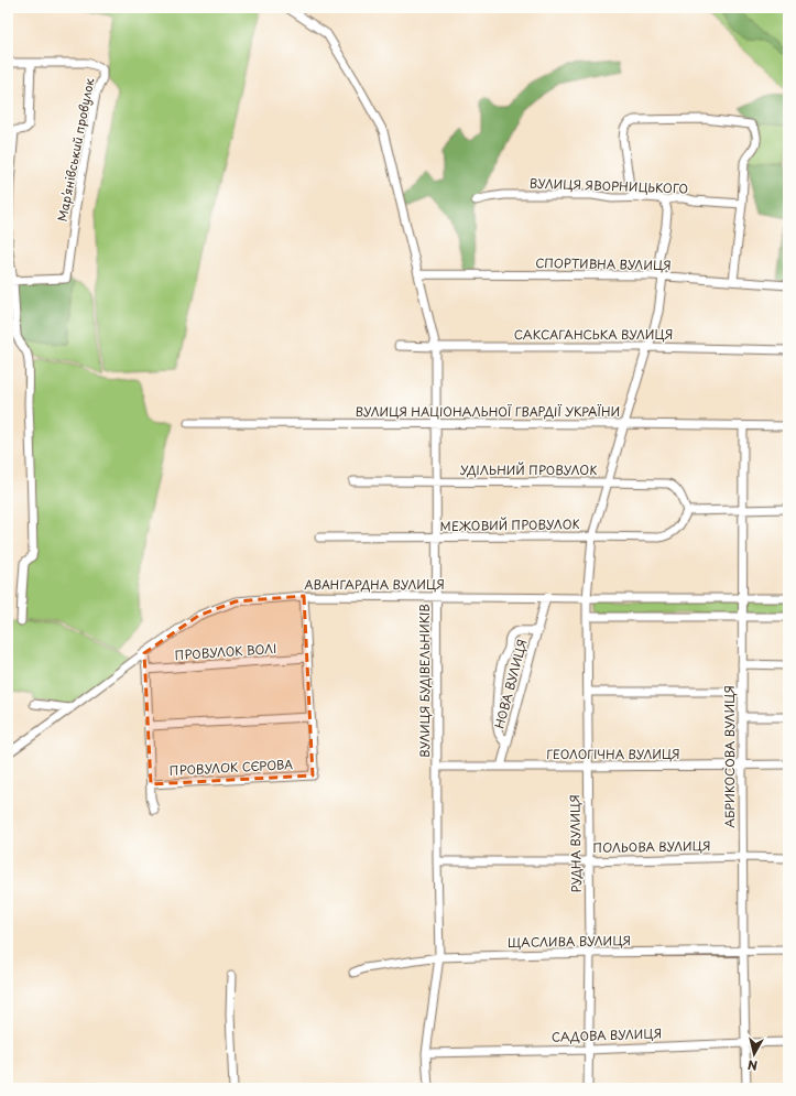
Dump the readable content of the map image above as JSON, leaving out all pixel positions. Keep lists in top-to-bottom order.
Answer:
{
  "streets": {
    "street": [
      "Марʼянівський провулок",
      "ВУЛИЦЯ ЯВОРНИЦЬКОГО",
      "СПОРТИВНА ВУЛИЦЯ",
      "САКСАГАНСЬКА ВУЛИЦЯ",
      "ВУЛИЦЯ НАЦІОНАЛЬНОЇ ГВАРДІЇ УКРАЇНИ",
      "УДІЛЬНИЙ ПРОВУЛОК",
      "МЕЖОВИЙ ПРОВУЛОК",
      "АВАНГАРДНА ВУЛИЦЯ",
      "ПРОВУЛОК ВОЛІ",
      "ВУЛИЦЯ БУДІВЕЛЬНИКІВ",
      "НОВА ВУЛИЦЯ",
      "ГЕОЛОГІЧНА ВУЛИЦЯ",
      "АБРИКОСОВА ВУЛИЦЯ",
      "ПРОВУЛОК СЄРОВА",
      "РУДНА ВУЛИЦЯ",
      "ПОЛЬОВА ВУЛИЦЯ",
      "ЩАСЛИВА ВУЛИЦЯ",
      "САДОВА ВУЛИЦЯ"
    ]
  },
  "crossings": [
    ["ВУЛИЦЯ ЯВОРНИЦЬКОГО", "РУДНА ВУЛИЦЯ"],
    ["СПОРТИВНА ВУЛИЦЯ", "ВУЛИЦЯ БУДІВЕЛЬНИКІВ"],
    ["СПОРТИВНА ВУЛИЦЯ", "РУДНА ВУЛИЦЯ"],
    ["САКСАГАНСЬКА ВУЛИЦЯ", "ВУЛИЦЯ БУДІВЕЛЬНИКІВ"],
    ["САКСАГАНСЬКА ВУЛИЦЯ", "РУДНА ВУЛИЦЯ"],
    ["ВУЛИЦЯ НАЦІОНАЛЬНОЇ ГВАРДІЇ УКРАЇНИ", "ВУЛИЦЯ БУДІВЕЛЬНИКІВ"],
    ["ВУЛИЦЯ НАЦІОНАЛЬНОЇ ГВАРДІЇ УКРАЇНИ", "АБРИКОСОВА ВУЛИЦЯ"],
    ["ВУЛИЦЯ НАЦІОНАЛЬНОЇ ГВАРДІЇ УКРАЇНИ", "РУДНА ВУЛИЦЯ"],
    ["УДІЛЬНИЙ ПРОВУЛОК", "МЕЖОВИЙ ПРОВУЛОК"],
    ["УДІЛЬНИЙ ПРОВУЛОК", "ВУЛИЦЯ БУДІВЕЛЬНИКІВ"],
    ["УДІЛЬНИЙ ПРОВУЛОК", "РУДНА ВУЛИЦЯ"],
    ["МЕЖОВИЙ ПРОВУЛОК", "ВУЛИЦЯ БУДІВЕЛЬНИКІВ"],
    ["МЕЖОВИЙ ПРОВУЛОК", "РУДНА ВУЛИЦЯ"],
    ["АВАНГАРДНА ВУЛИЦЯ", "ВУЛИЦЯ БУДІВЕЛЬНИКІВ"],
    ["АВАНГАРДНА ВУЛИЦЯ", "НОВА ВУЛИЦЯ"],
    ["АВАНГАРДНА ВУЛИЦЯ", "АБРИКОСОВА ВУЛИЦЯ"],
    ["АВАНГАРДНА ВУЛИЦЯ", "РУДНА ВУЛИЦЯ"],
    ["ВУЛИЦЯ БУДІВЕЛЬНИКІВ", "ГЕОЛОГІЧНА ВУЛИЦЯ"],
    ["ВУЛИЦЯ БУДІВЕЛЬНИКІВ", "ПОЛЬОВА ВУЛИЦЯ"],
    ["ВУЛИЦЯ БУДІВЕЛЬНИКІВ", "ЩАСЛИВА ВУЛИЦЯ"],
    ["ВУЛИЦЯ БУДІВЕЛЬНИКІВ", "САДОВА ВУЛИЦЯ"],
    ["НОВА ВУЛИЦЯ", "ГЕОЛОГІЧНА ВУЛИЦЯ"],
    ["ГЕОЛОГІЧНА ВУЛИЦЯ", "АБРИКОСОВА ВУЛИЦЯ"],
    ["ГЕОЛОГІЧНА ВУЛИЦЯ", "РУДНА ВУЛИЦЯ"],
    ["АБРИКОСОВА ВУЛИЦЯ", "ПОЛЬОВА ВУЛИЦЯ"],
    ["АБРИКОСОВА ВУЛИЦЯ", "ЩАСЛИВА ВУЛИЦЯ"],
    ["АБРИКОСОВА ВУЛИЦЯ", "САДОВА ВУЛИЦЯ"],
    ["РУДНА ВУЛИЦЯ", "ПОЛЬОВА ВУЛИЦЯ"],
    ["РУДНА ВУЛИЦЯ", "ЩАСЛИВА ВУЛИЦЯ"],
    ["РУДНА ВУЛИЦЯ", "САДОВА ВУЛИЦЯ"]
  ],
  "north": "bottom"
}
